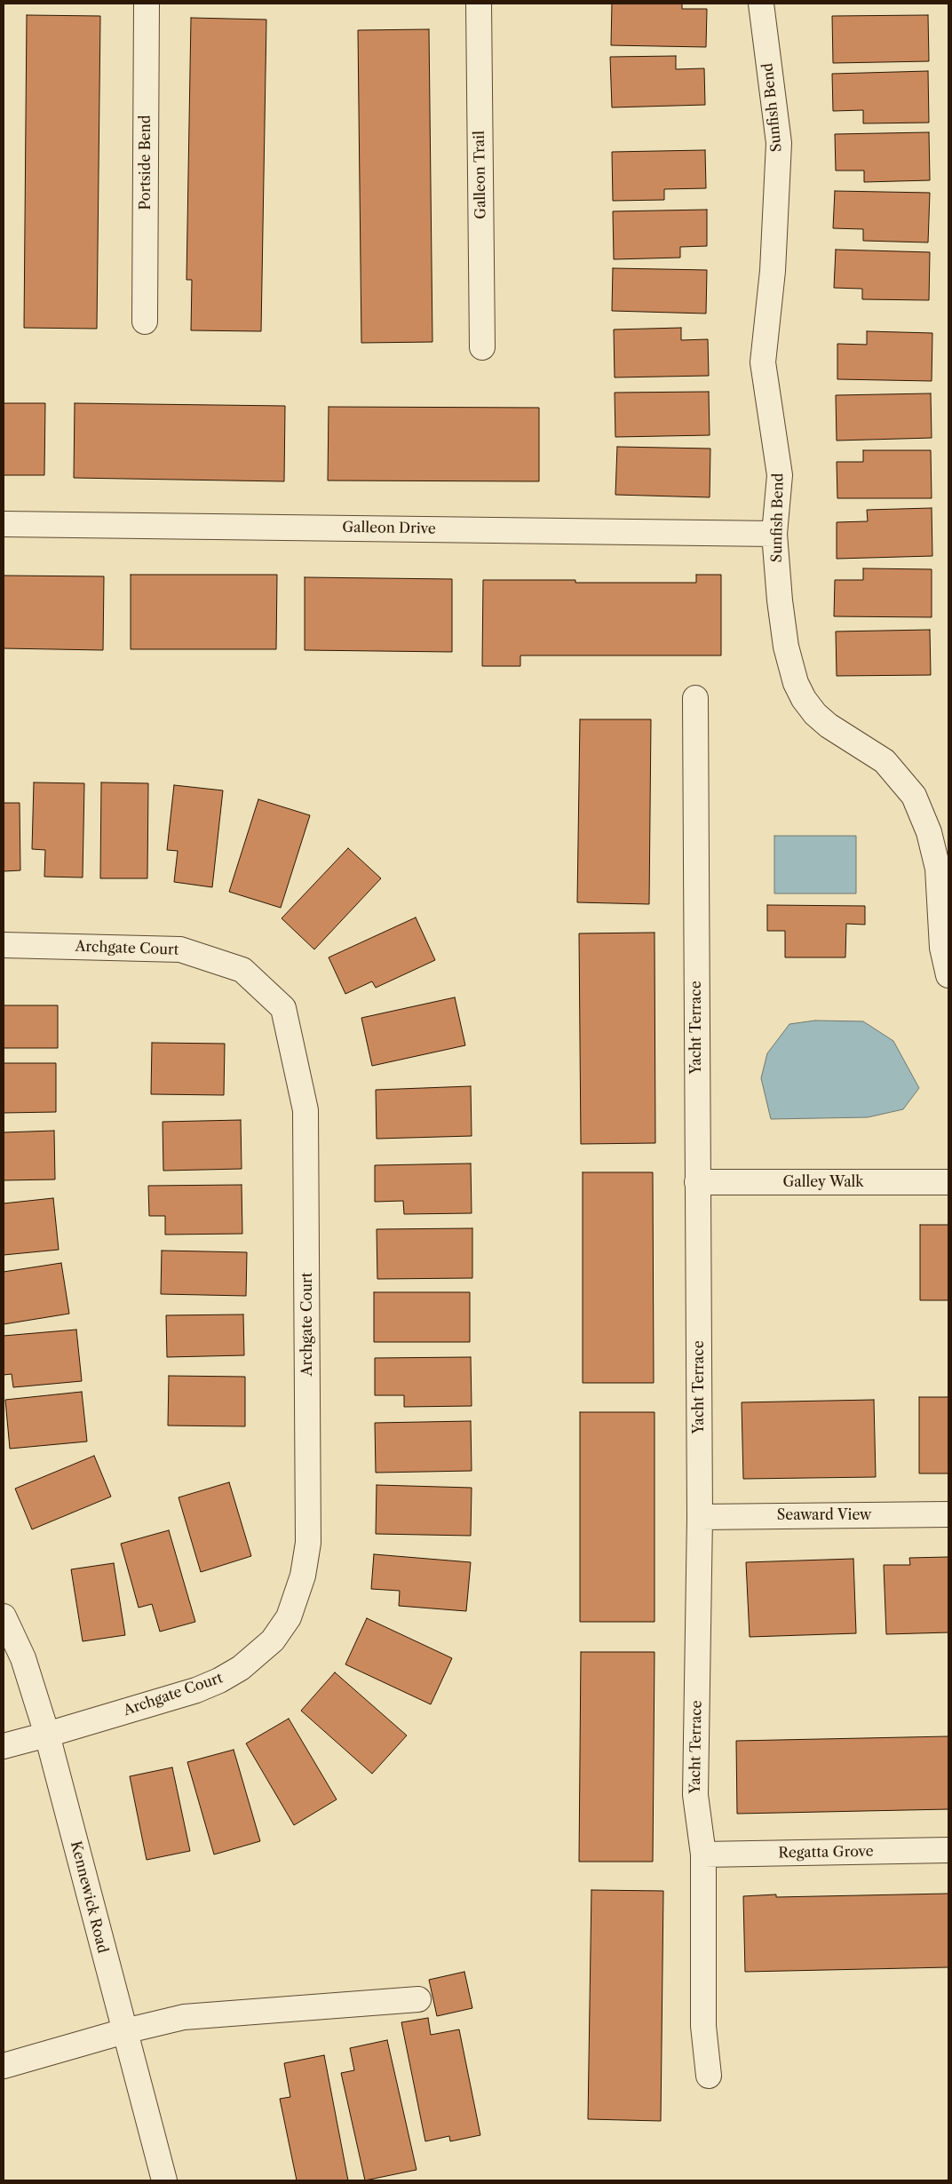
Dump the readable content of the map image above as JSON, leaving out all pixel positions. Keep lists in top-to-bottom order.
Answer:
{
  "streets": {
    "street": [
      "Sunfish Bend",
      "Portside Bend",
      "Galleon Trail",
      "Galleon Drive",
      "Archgate Court",
      "Yacht Terrace",
      "Galley Walk",
      "Seaward View",
      "Regatta Grove",
      "Kennewick Road"
    ]
  },
  "crossings": [
    ["Sunfish Bend", "Galleon Drive"],
    ["Archgate Court", "Kennewick Road"],
    ["Yacht Terrace", "Galley Walk"],
    ["Yacht Terrace", "Seaward View"],
    ["Yacht Terrace", "Regatta Grove"]
  ]
}
